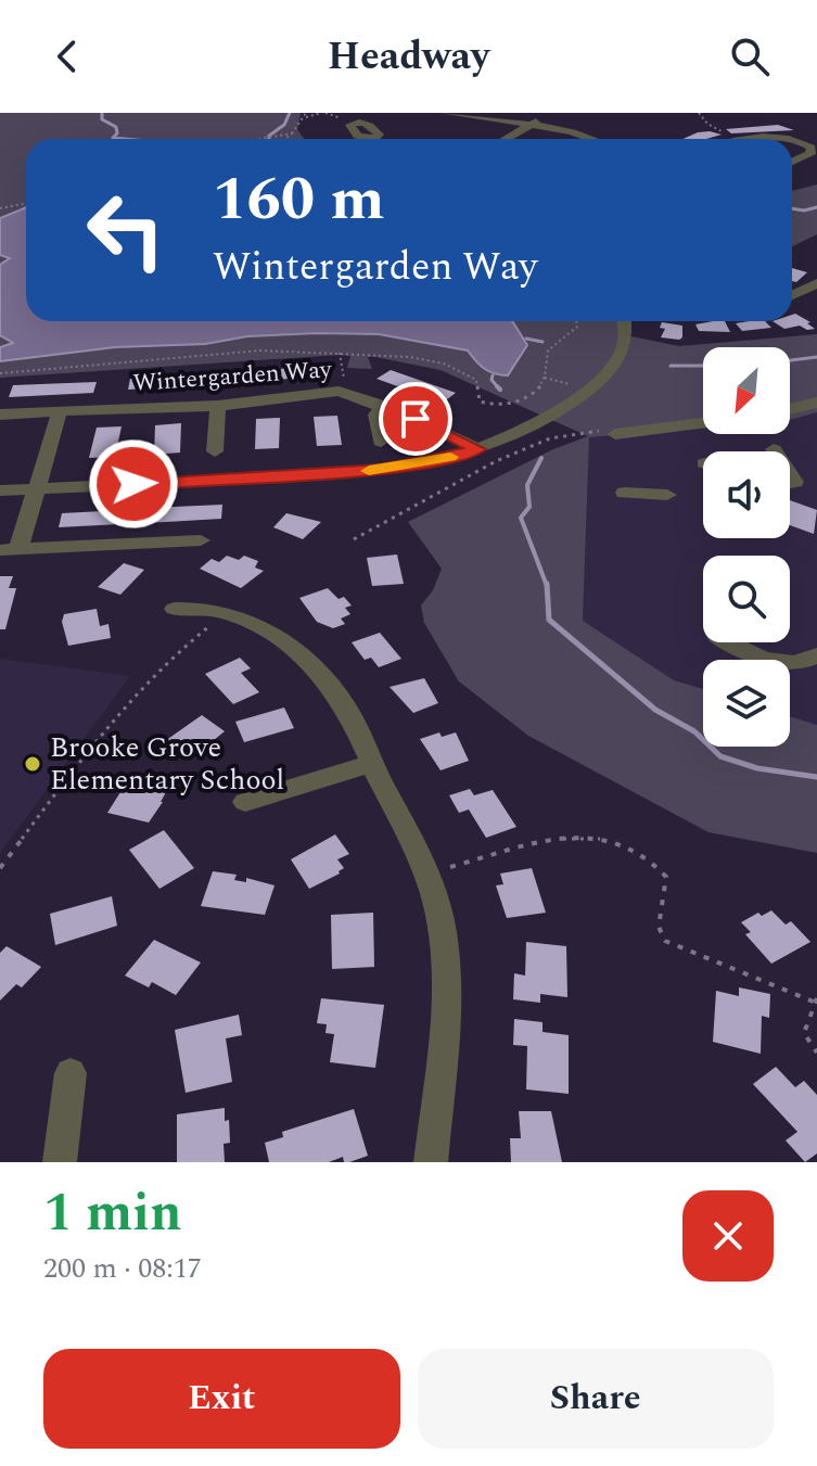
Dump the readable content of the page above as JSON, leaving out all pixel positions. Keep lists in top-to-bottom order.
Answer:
{
  "streets": {
    "street": ["Wintergarden Way"]
  },
  "places": ["Brooke Grove Elementary School"],
  "north": "bottom left",
  "page": {
    "header": "Headway",
    "turn": ["160 m", "Wintergarden Way"],
    "heading": ["1 min", "200 m · 08:17"],
    "buttons": ["Exit", "Share"]
  }
}
